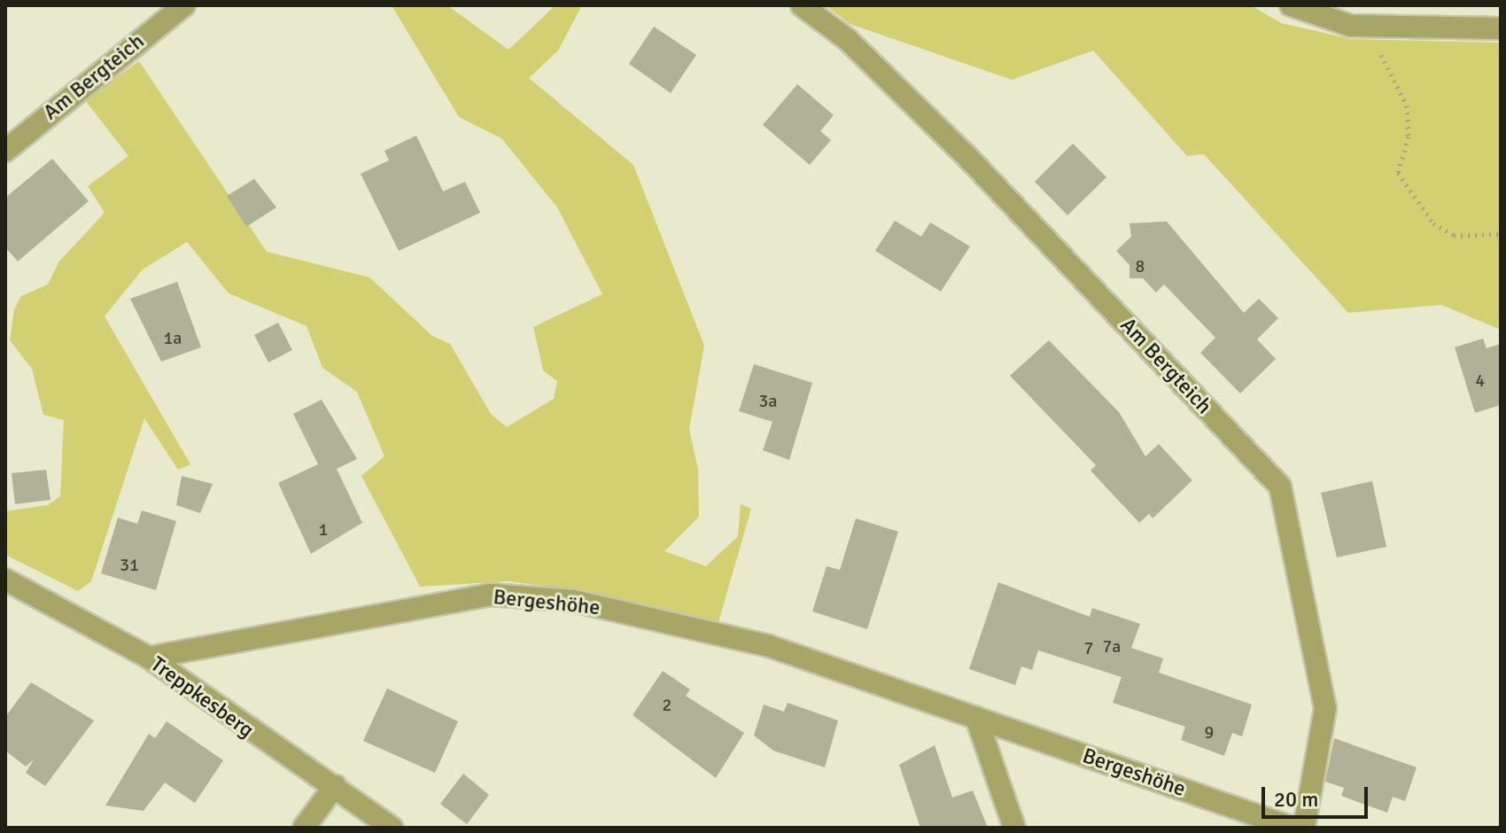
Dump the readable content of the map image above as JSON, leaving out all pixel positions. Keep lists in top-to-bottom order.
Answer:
{
  "streets": {
    "street": ["Am Bergteich", "Bergeshöhe", "Treppkesberg"]
  },
  "crossings": [
    ["Bergeshöhe", "Treppkesberg"]
  ],
  "house_numbers": [
    "8",
    "1a",
    "4",
    "3a",
    "1",
    "31",
    "7a",
    "7",
    "2",
    "9"
  ],
  "scale_bar": "20 m"
}
